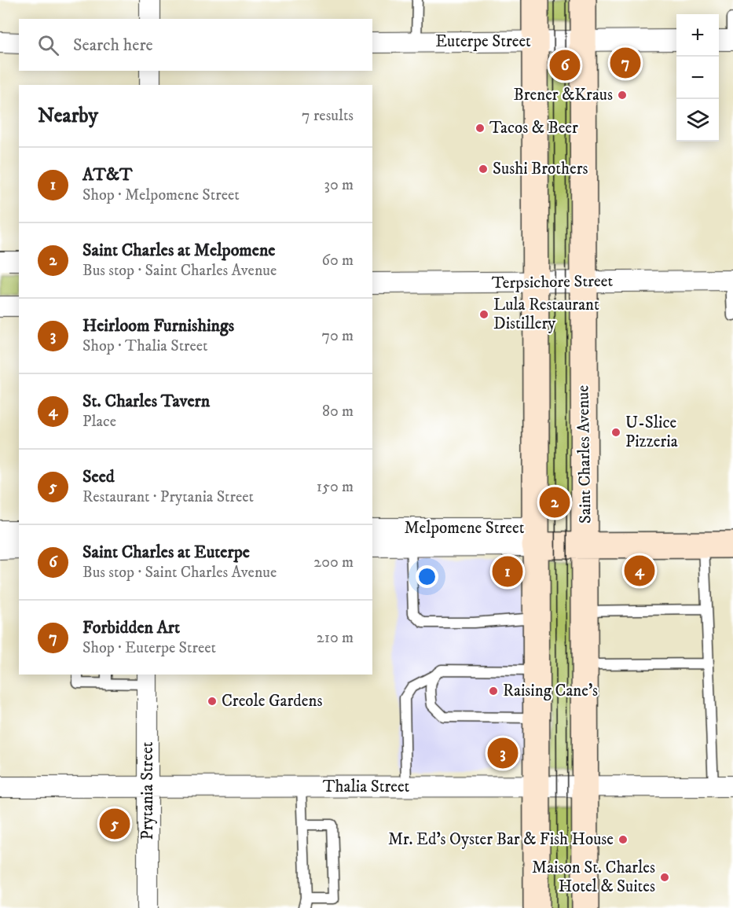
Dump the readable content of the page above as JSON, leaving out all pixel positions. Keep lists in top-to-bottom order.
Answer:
{
  "streets": {
    "main road": ["Saint Charles Avenue", "Melpomene Street"],
    "street": [
      "Euterpe Street",
      "Terpsichore Street",
      "Thalia Street",
      "Prytania Street"
    ]
  },
  "crossings": [
    ["Euterpe Street", "Saint Charles Avenue"],
    ["Terpsichore Street", "Saint Charles Avenue"],
    ["Saint Charles Avenue", "Melpomene Street"],
    ["Saint Charles Avenue", "Thalia Street"],
    ["Thalia Street", "Prytania Street"]
  ],
  "places": [
    "Brener &Kraus",
    "Tacos & Beer",
    "Sushi Brothers",
    "Lula Restaurant Distillery",
    "U-Slice Pizzeria",
    "Raising Cane's",
    "Creole Gardens",
    "Mr. Ed's Oyster Bar & Fish House",
    "Maison St. Charles Hotel & Suites"
  ],
  "page": {
    "map_buttons": ["+", "−"],
    "search": "Search here",
    "pins": [
      "7",
      "6",
      "2",
      "4",
      "1",
      "3",
      "5"
    ],
    "heading": ["Nearby", "7 results"],
    "list": [
      {
        "mark": "1",
        "name": "AT&T",
        "note": "Shop · Melpomene Street",
        "value": "30 m"
      },
      {
        "mark": "2",
        "name": "Saint Charles at Melpomene",
        "note": "Bus stop · Saint Charles Avenue",
        "value": "60 m"
      },
      {
        "mark": "3",
        "name": "Heirloom Furnishings",
        "note": "Shop · Thalia Street",
        "value": "70 m"
      },
      {
        "mark": "4",
        "name": "St. Charles Tavern",
        "note": "Place",
        "value": "80 m"
      },
      {
        "mark": "5",
        "name": "Seed",
        "note": "Restaurant · Prytania Street",
        "value": "150 m"
      },
      {
        "mark": "6",
        "name": "Saint Charles at Euterpe",
        "note": "Bus stop · Saint Charles Avenue",
        "value": "200 m"
      },
      {
        "mark": "7",
        "name": "Forbidden Art",
        "note": "Shop · Euterpe Street",
        "value": "210 m"
      }
    ]
  }
}
